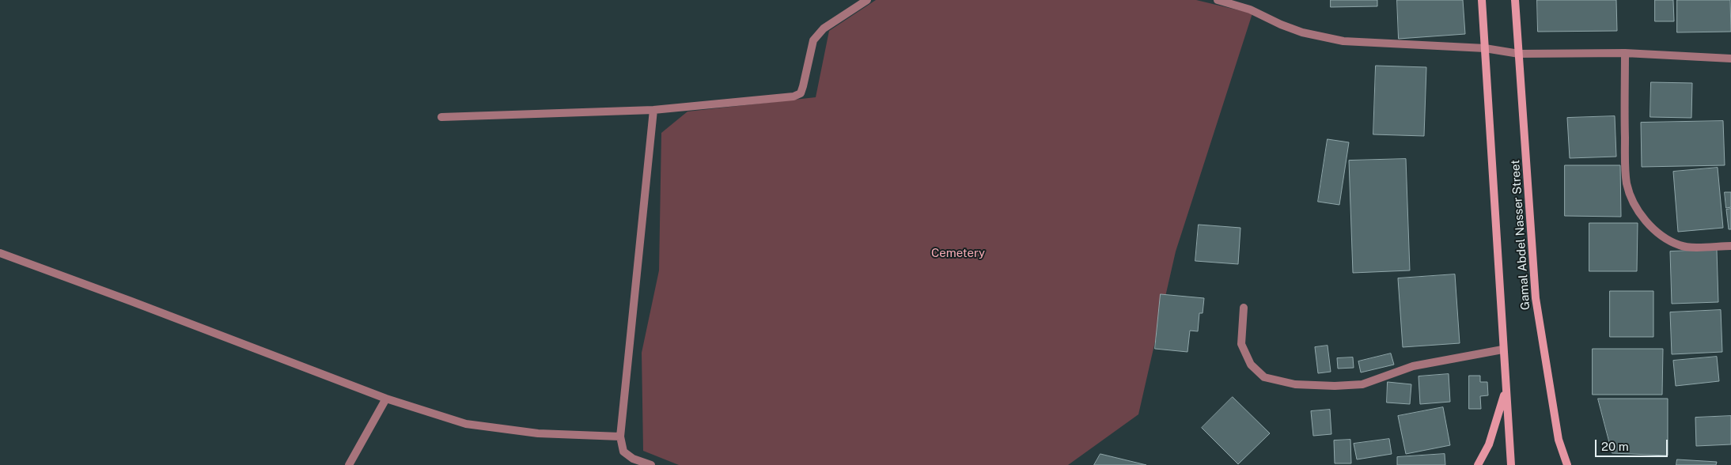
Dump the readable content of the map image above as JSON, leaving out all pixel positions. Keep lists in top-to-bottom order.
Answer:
{
  "streets": {
    "main road": ["Gamal Abdel Nasser Street"]
  },
  "parks": ["Cemetery"],
  "scale_bar": "20 m"
}
